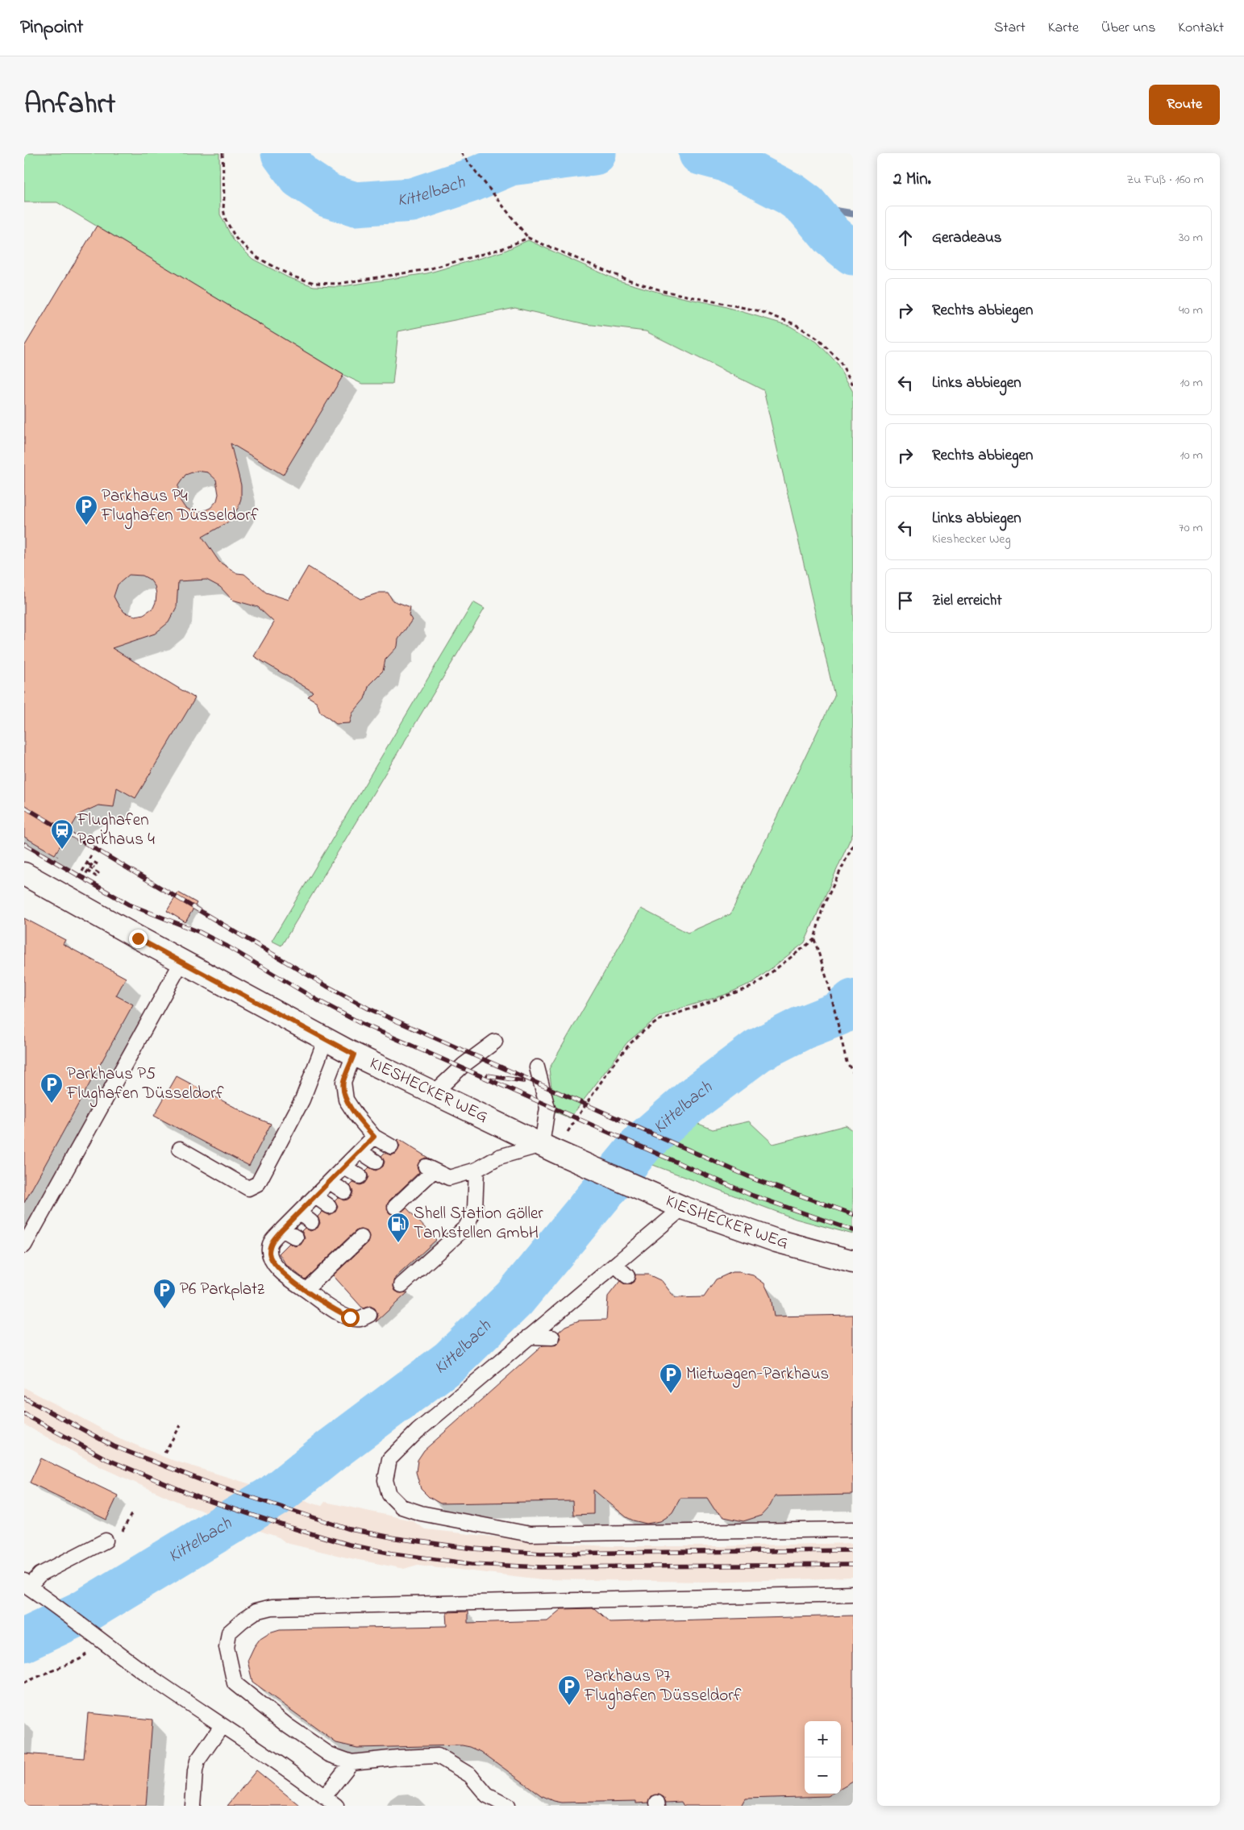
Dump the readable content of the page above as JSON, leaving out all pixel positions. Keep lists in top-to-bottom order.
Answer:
{
  "streets": {
    "street": ["KIESHECKER WEG"]
  },
  "water": ["Kittelbach"],
  "places": {
    "parking": [
      "Parkhaus P4 Flughafen Düsseldorf",
      "Parkhaus P5 Flughafen Düsseldorf",
      "P6 Parkplatz",
      "Mietwagen-Parkhaus",
      "Parkhaus P7 Flughafen Düsseldorf"
    ],
    "station": ["Flughafen Parkhaus 4"],
    "fuel station": ["Shell Station Göller Tankstellen GmbH"]
  },
  "page": {
    "header": "Pinpoint",
    "nav": [
      "Start",
      "Karte",
      "Über uns",
      "Kontakt"
    ],
    "title": "Anfahrt",
    "buttons": "Route",
    "heading": ["2 Min.", "Zu Fuß · 160 m"],
    "list": [
      ["Geradeaus", "30 m"],
      ["Rechts abbiegen", "40 m"],
      ["Links abbiegen", "10 m"],
      ["Rechts abbiegen", "10 m"],
      ["Links abbiegen", "Kieshecker Weg", "70 m"],
      "Ziel erreicht"
    ],
    "map_buttons": ["+", "−"]
  }
}
